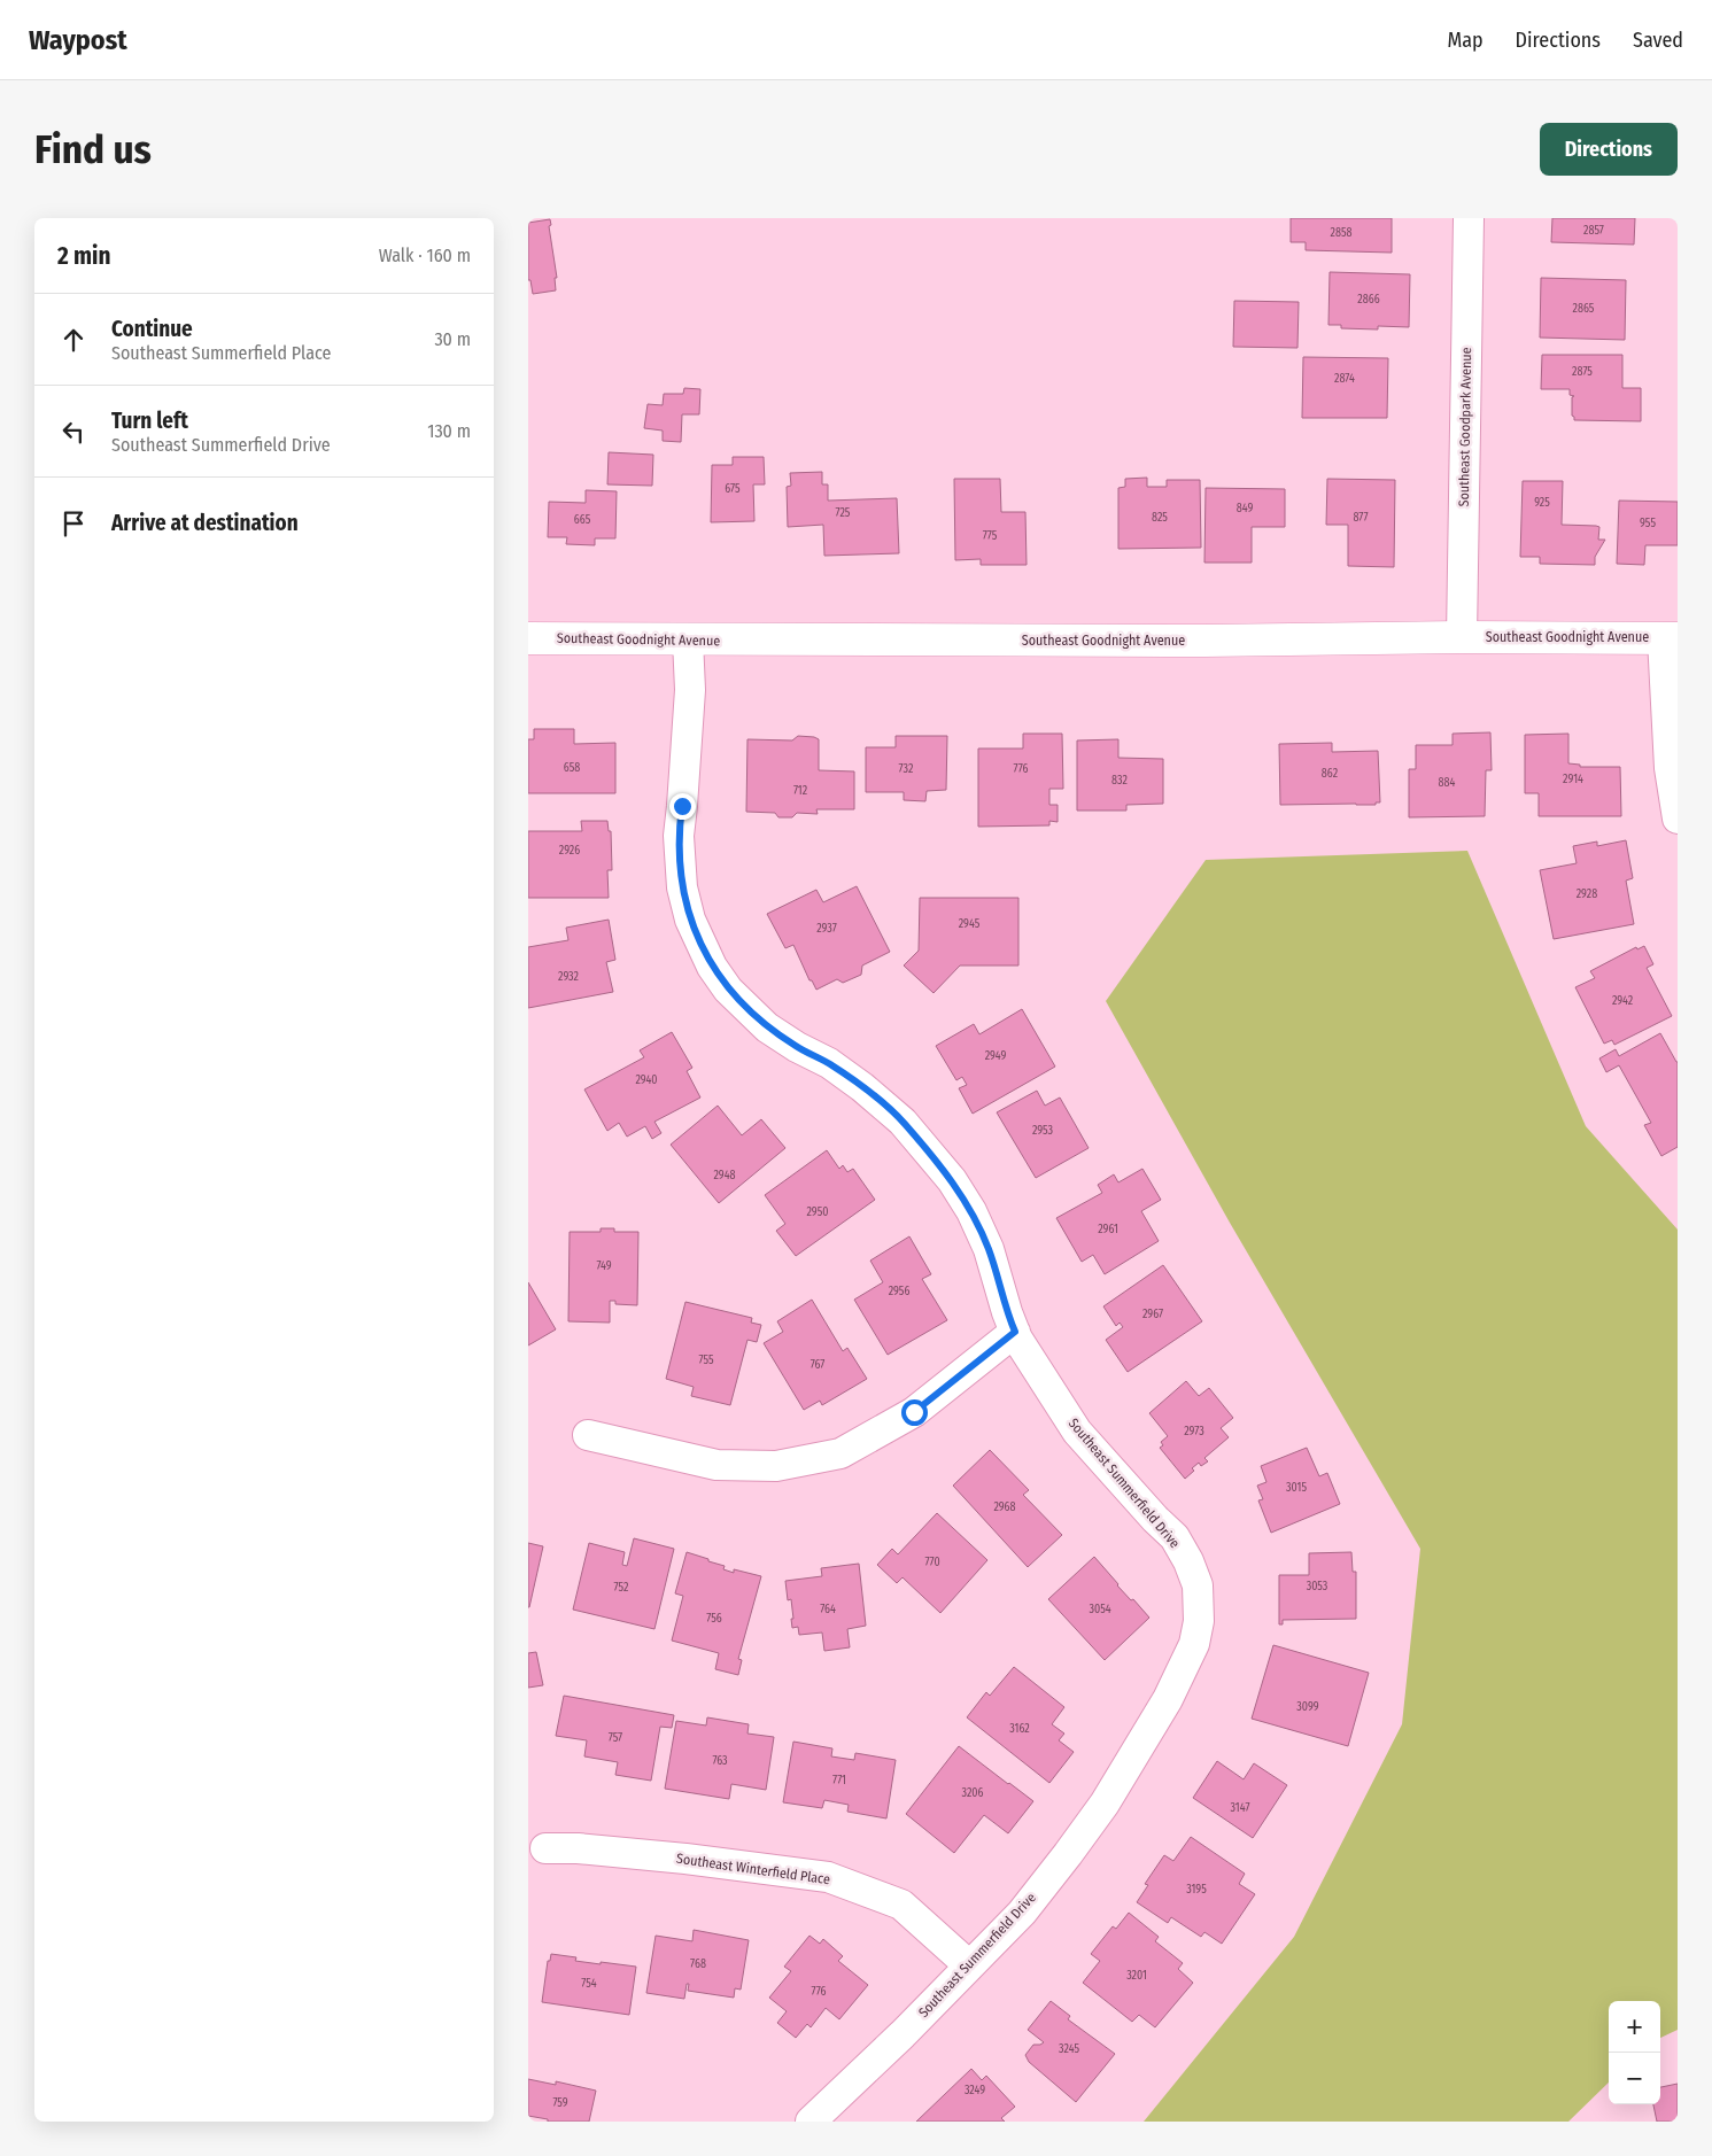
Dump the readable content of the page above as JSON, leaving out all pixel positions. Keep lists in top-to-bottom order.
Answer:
{
  "streets": {
    "street": [
      "Southeast Goodpark Avenue",
      "Southeast Goodnight Avenue",
      "Southeast Summerfield Drive",
      "Southeast Winterfield Place"
    ]
  },
  "crossings": [
    ["Southeast Goodpark Avenue", "Southeast Goodnight Avenue"],
    ["Southeast Goodnight Avenue", "Southeast Summerfield Drive"],
    ["Southeast Summerfield Drive", "Southeast Winterfield Place"]
  ],
  "house_numbers": [
    "2857",
    "2858",
    "2866",
    "2865",
    "2875",
    "2874",
    "675",
    "925",
    "849",
    "725",
    "825",
    "877",
    "665",
    "955",
    "775",
    "658",
    "732",
    "776",
    "862",
    "2914",
    "832",
    "884",
    "712",
    "2926",
    "2928",
    "2945",
    "2937",
    "2932",
    "2942",
    "2949",
    "2940",
    "2953",
    "2948",
    "2950",
    "2961",
    "749",
    "2956",
    "2967",
    "755",
    "767",
    "2973",
    "3015",
    "2968",
    "770",
    "3053",
    "752",
    "764",
    "3054",
    "756",
    "3099",
    "3162",
    "757",
    "763",
    "771",
    "3206",
    "3147",
    "3195",
    "768",
    "3201",
    "754",
    "776",
    "3245",
    "3249",
    "759"
  ],
  "page": {
    "header": "Waypost",
    "nav": ["Map", "Directions", "Saved"],
    "buttons": "Directions",
    "title": "Find us",
    "heading": ["2 min", "Walk · 160 m"],
    "list": [
      ["Continue", "Southeast Summerfield Place", "30 m"],
      ["Turn left", "Southeast Summerfield Drive", "130 m"],
      "Arrive at destination"
    ],
    "map_buttons": ["+", "−"]
  }
}
